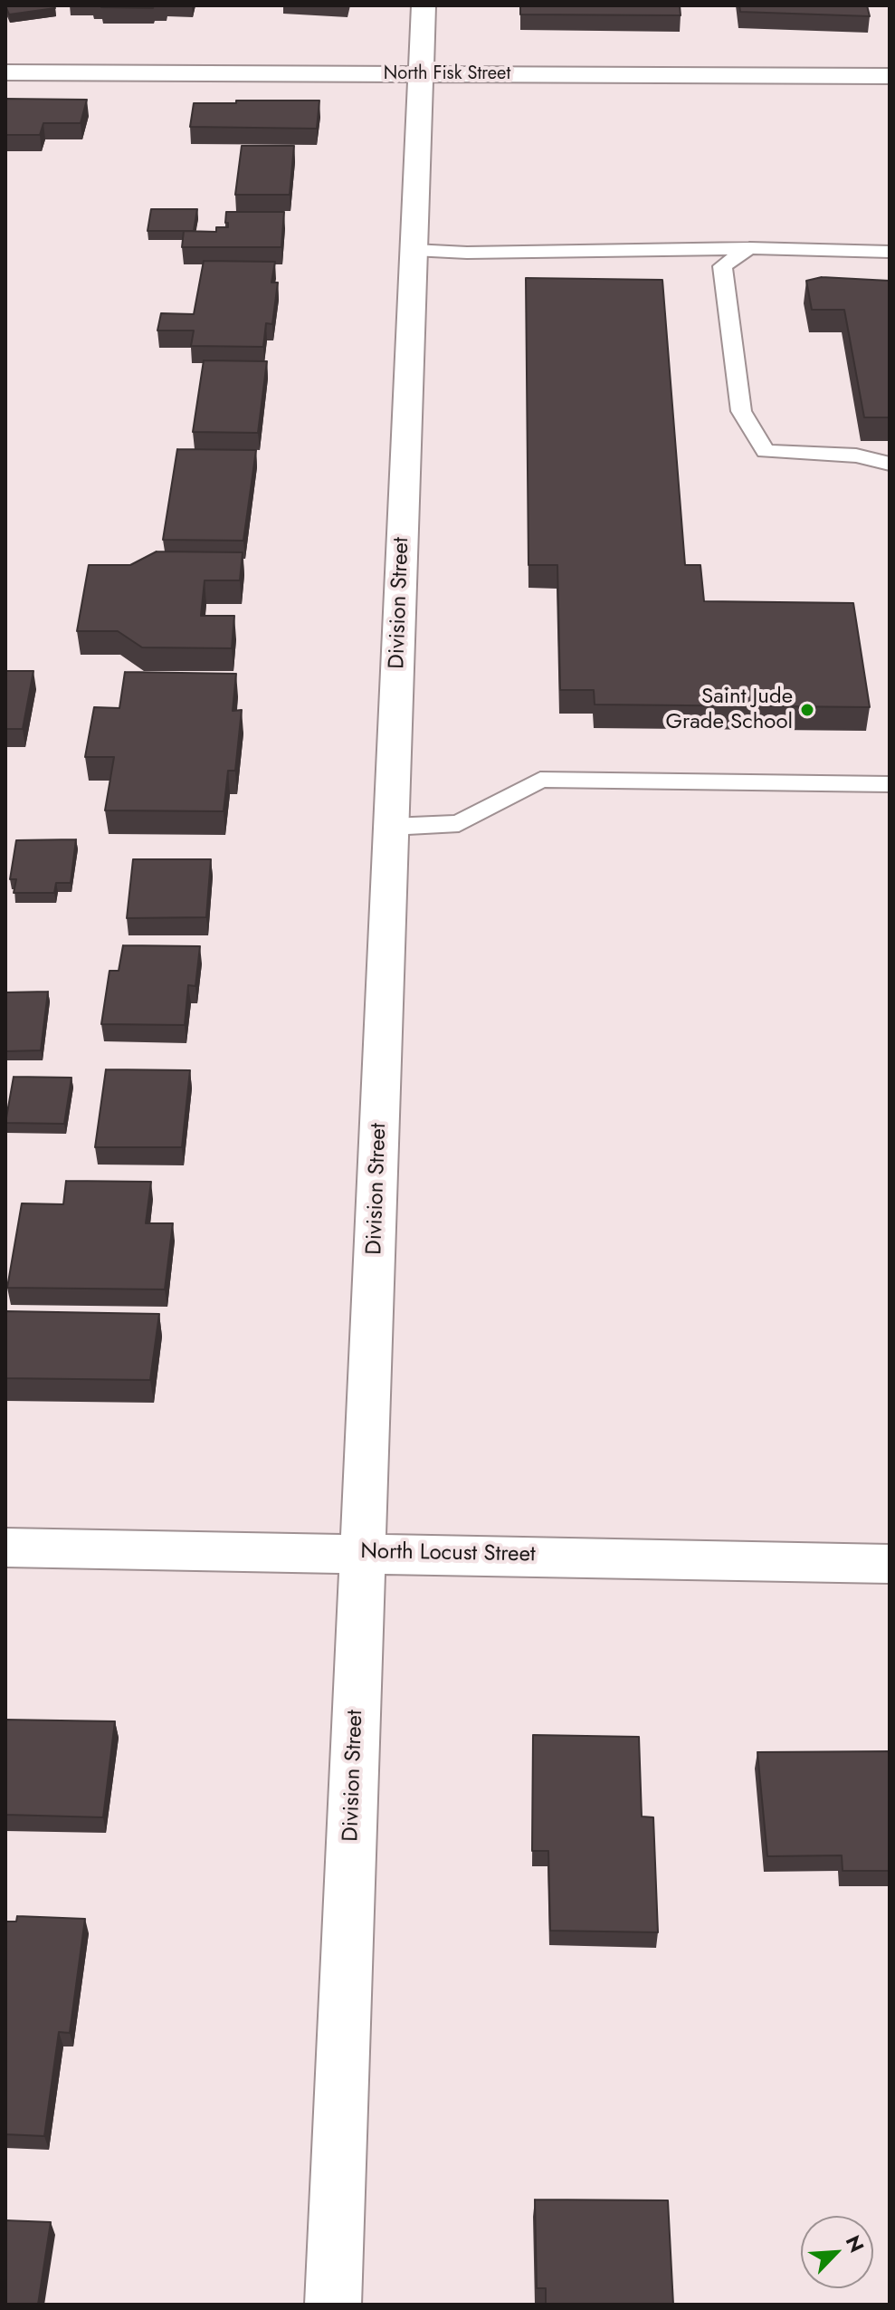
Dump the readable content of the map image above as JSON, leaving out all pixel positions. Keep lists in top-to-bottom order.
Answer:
{
  "streets": {
    "street": ["North Fisk Street", "Division Street", "North Locust Street"]
  },
  "crossings": [
    ["North Fisk Street", "Division Street"],
    ["Division Street", "North Locust Street"]
  ],
  "places": ["Saint Jude Grade School"],
  "north": "top right"
}
